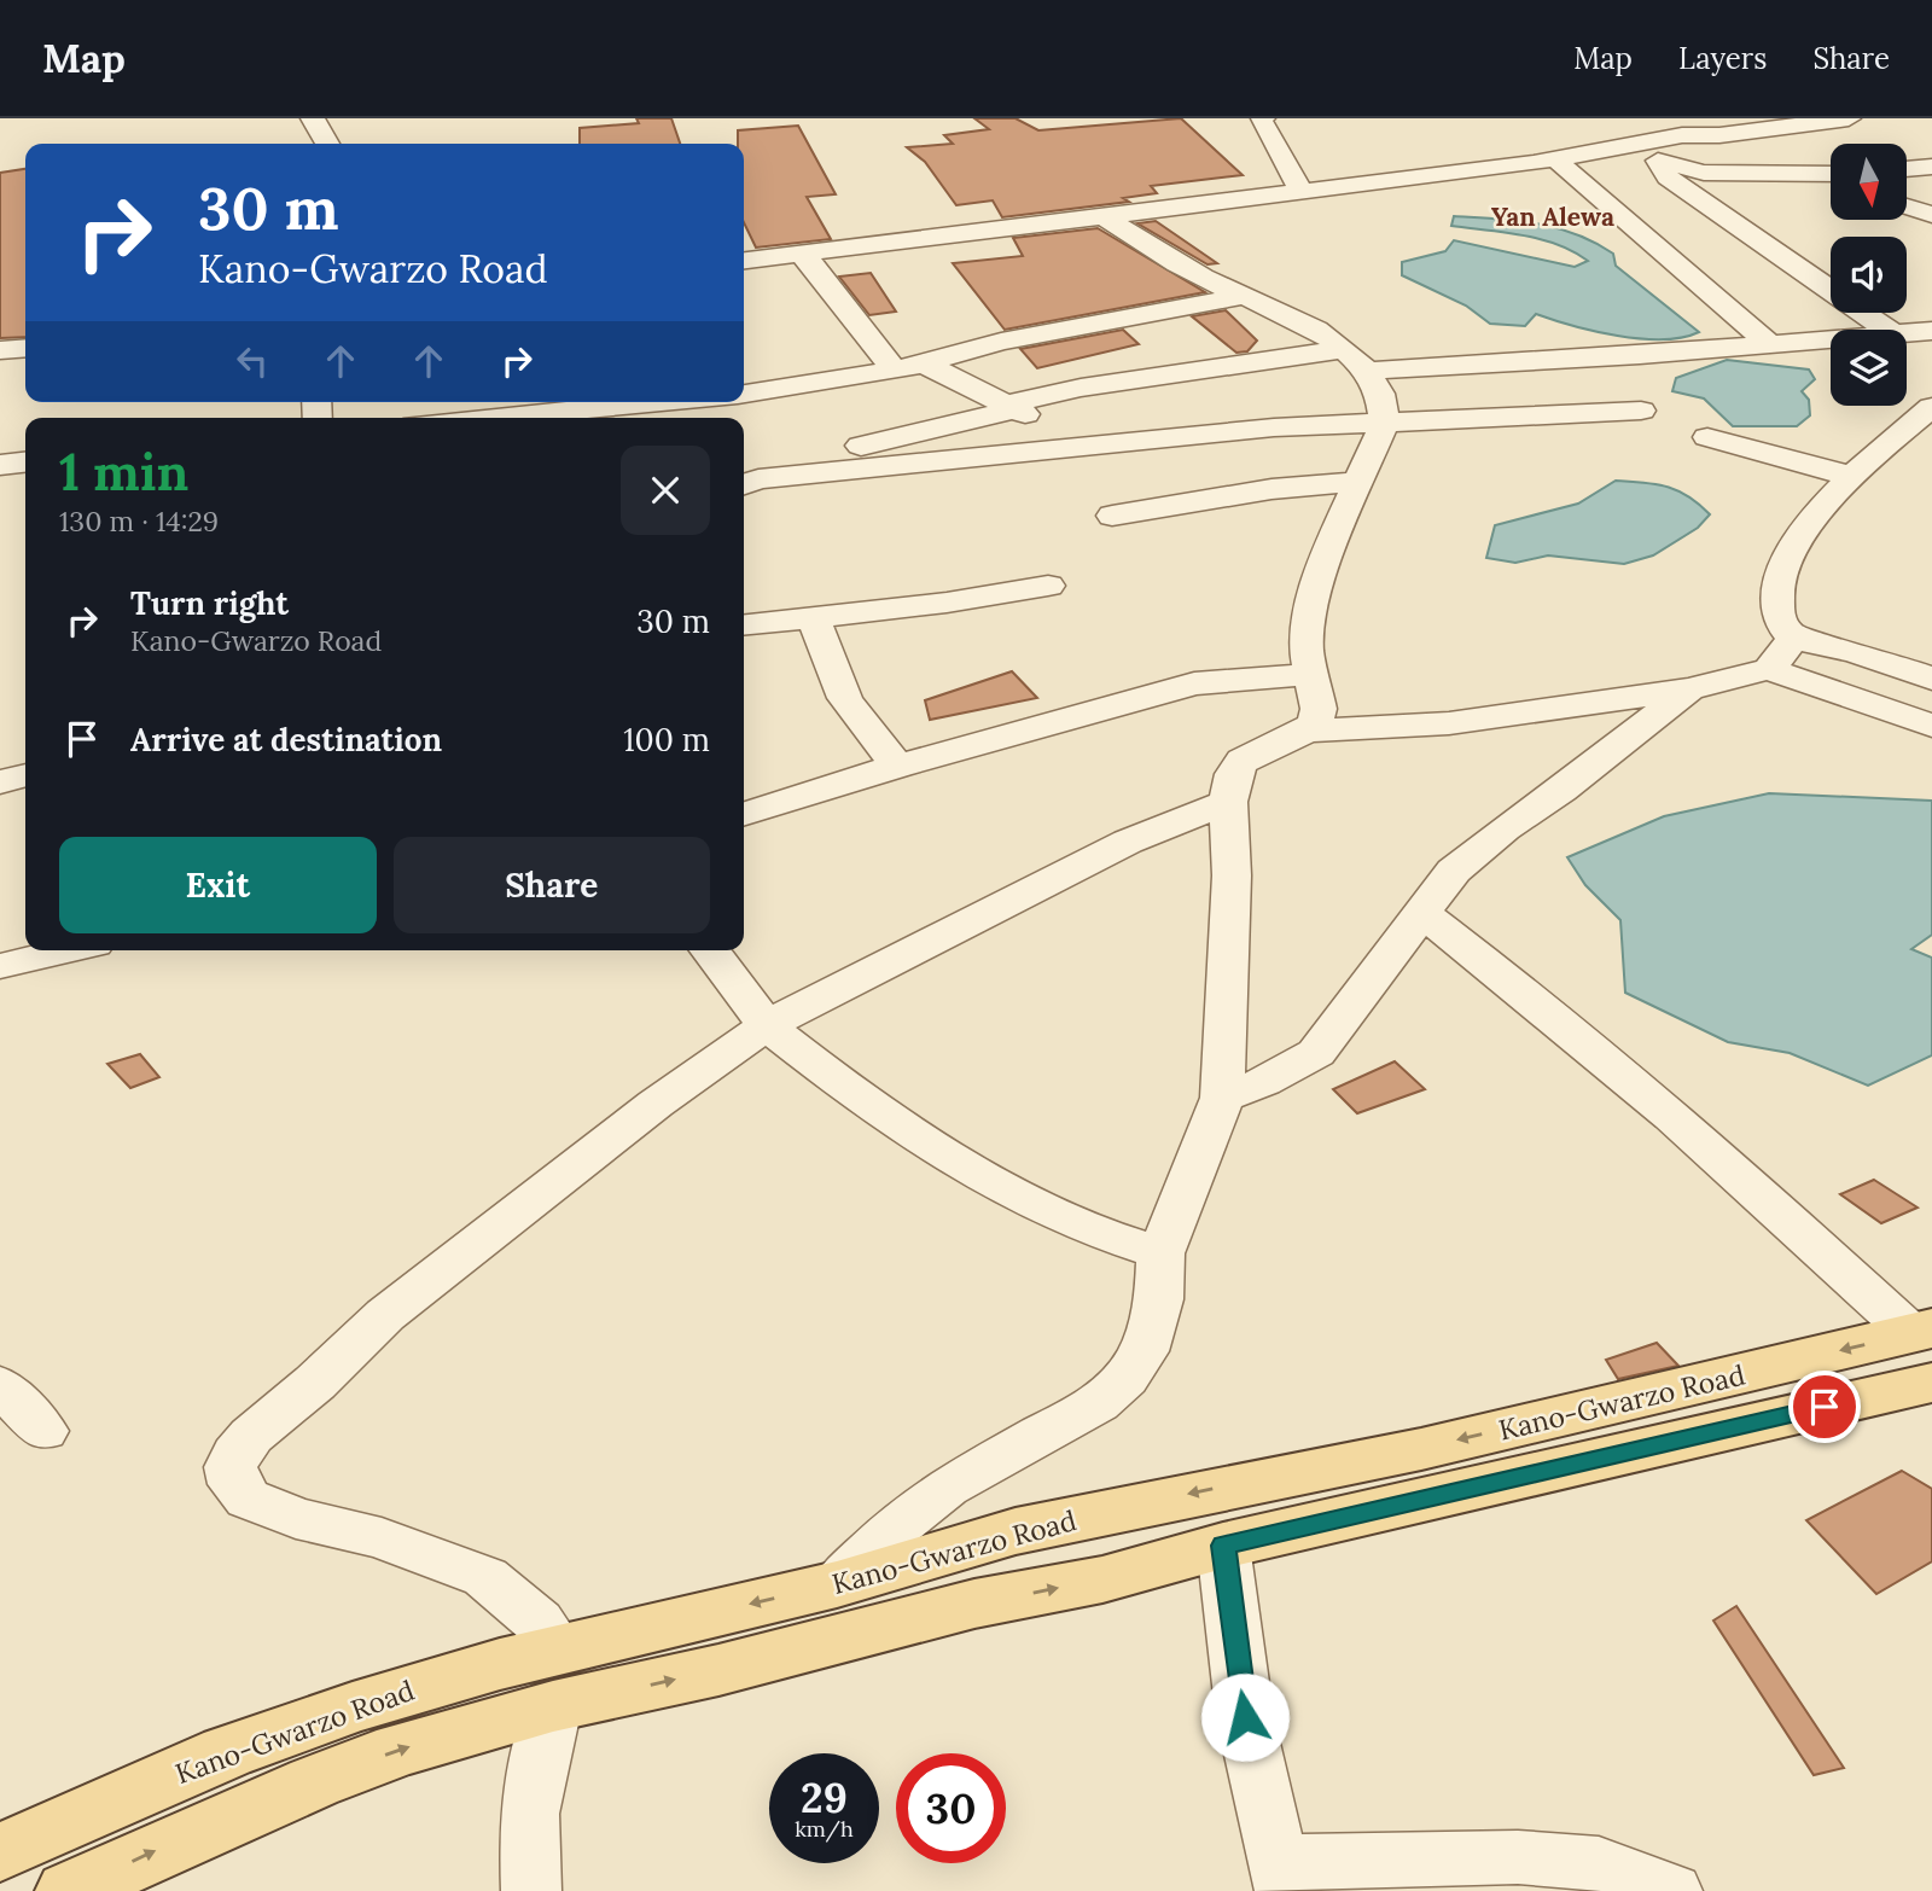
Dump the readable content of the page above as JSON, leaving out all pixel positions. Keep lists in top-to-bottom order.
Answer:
{
  "streets": {
    "main road": ["Kano-Gwarzo Road"]
  },
  "districts": ["Yan Alewa"],
  "north": "bottom",
  "page": {
    "header": "Map",
    "nav": ["Map", "Layers", "Share"],
    "turn": ["30 m", "Kano-Gwarzo Road"],
    "heading": ["1 min", "130 m · 14:29"],
    "list": [
      {
        "name": "Turn right",
        "note": "Kano-Gwarzo Road",
        "value": "30 m"
      },
      {
        "name": "Arrive at destination",
        "value": "100 m"
      }
    ],
    "buttons": ["Exit", "Share"],
    "speed": "29 km/h",
    "limit": "30"
  }
}
